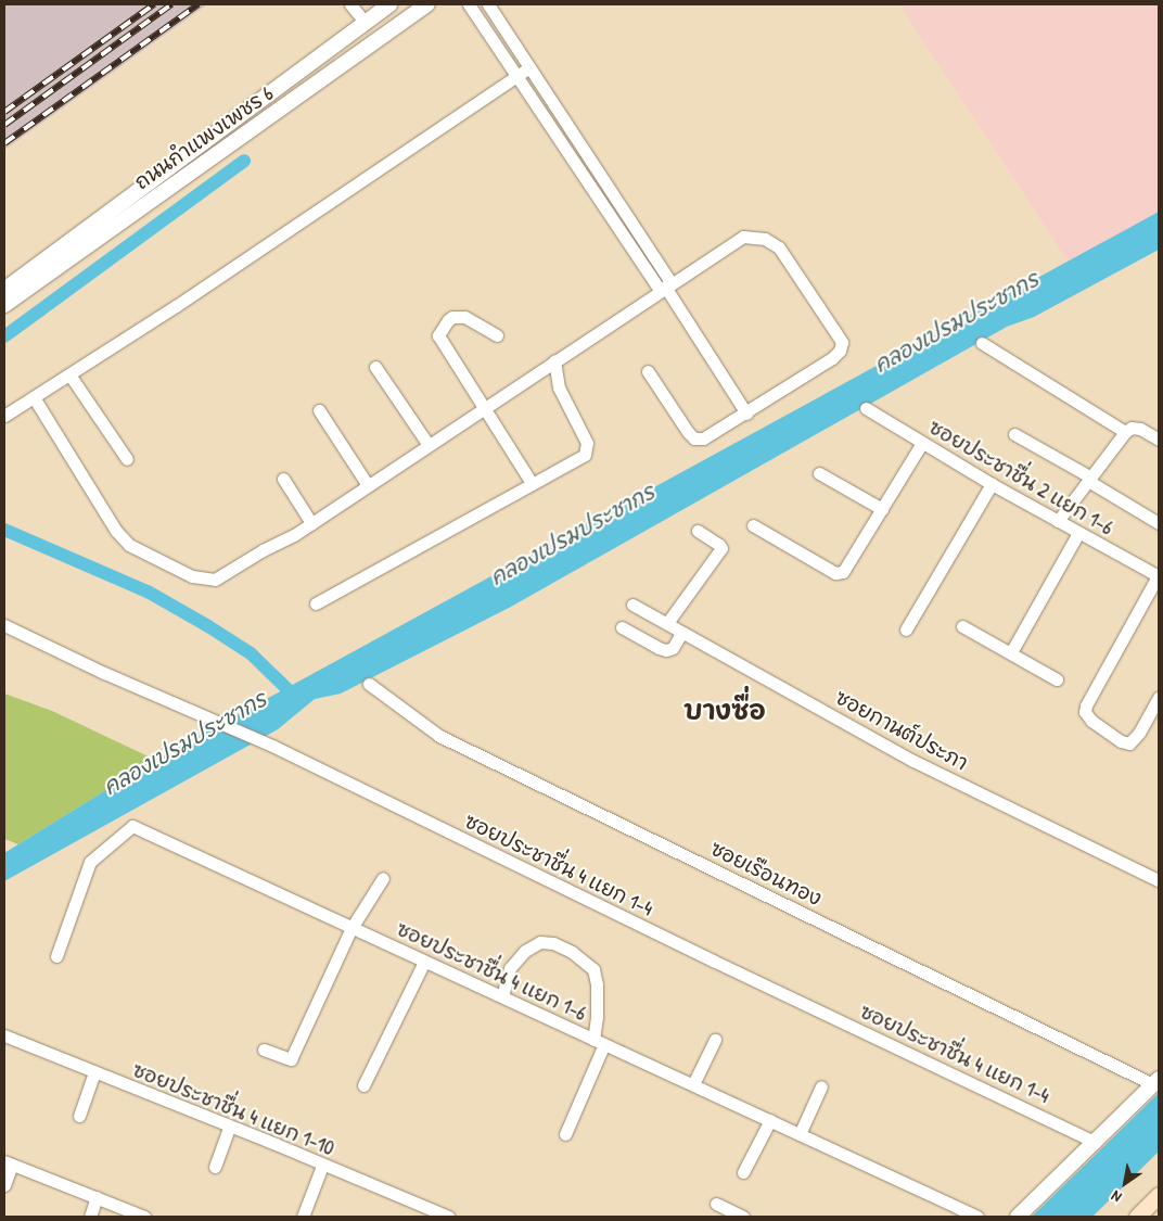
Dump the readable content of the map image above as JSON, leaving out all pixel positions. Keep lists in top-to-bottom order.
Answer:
{
  "streets": {
    "street": [
      "ถนนกำแพงเพชร 6",
      "ซอยประชาชื่น 2 แยก 1-6",
      "ซอยกานต์ประภา",
      "ซอยประชาชื่น 4 แยก 1-4",
      "ซอยเรือนทอง",
      "ซอยประชาชื่น 4 แยก 1-6",
      "ซอยประชาชื่น 4 แยก 1-10"
    ]
  },
  "districts": ["บางซื่อ"],
  "water": ["คลองเปรมประชากร"],
  "north": "bottom left"
}
